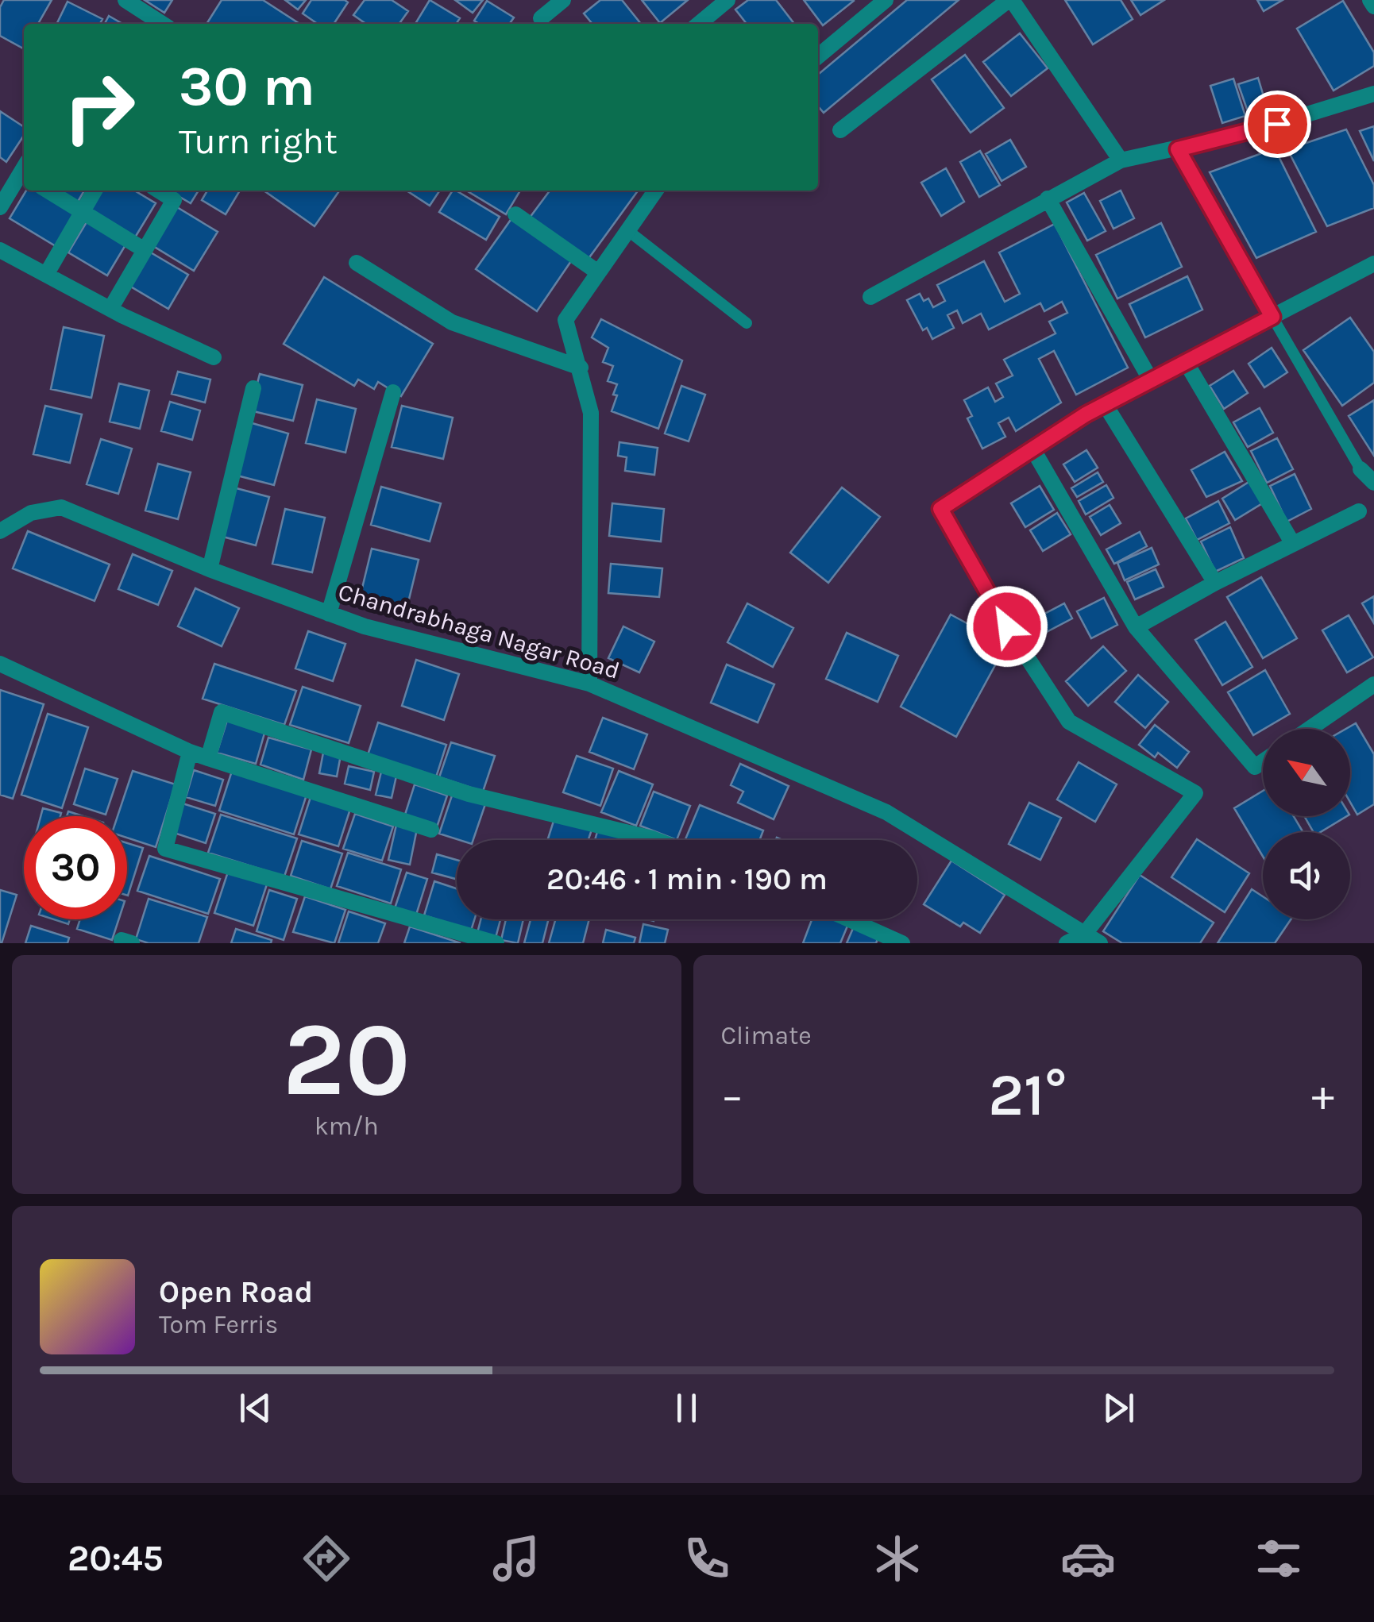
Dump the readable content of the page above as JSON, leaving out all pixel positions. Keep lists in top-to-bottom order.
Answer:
{
  "streets": {
    "street": ["Chandrabhaga Nagar Road"]
  },
  "north": "top left",
  "page": {
    "turn": ["30 m", "Turn right"],
    "limit": "30",
    "trip": "20:46 · 1 min · 190 m",
    "tile": [
      ["20", "km/h"],
      "Climate"
    ],
    "heat": ["−", "21°", "+"],
    "song": ["Open Road", "Tom Ferris"],
    "tabs": "20:45"
  }
}
